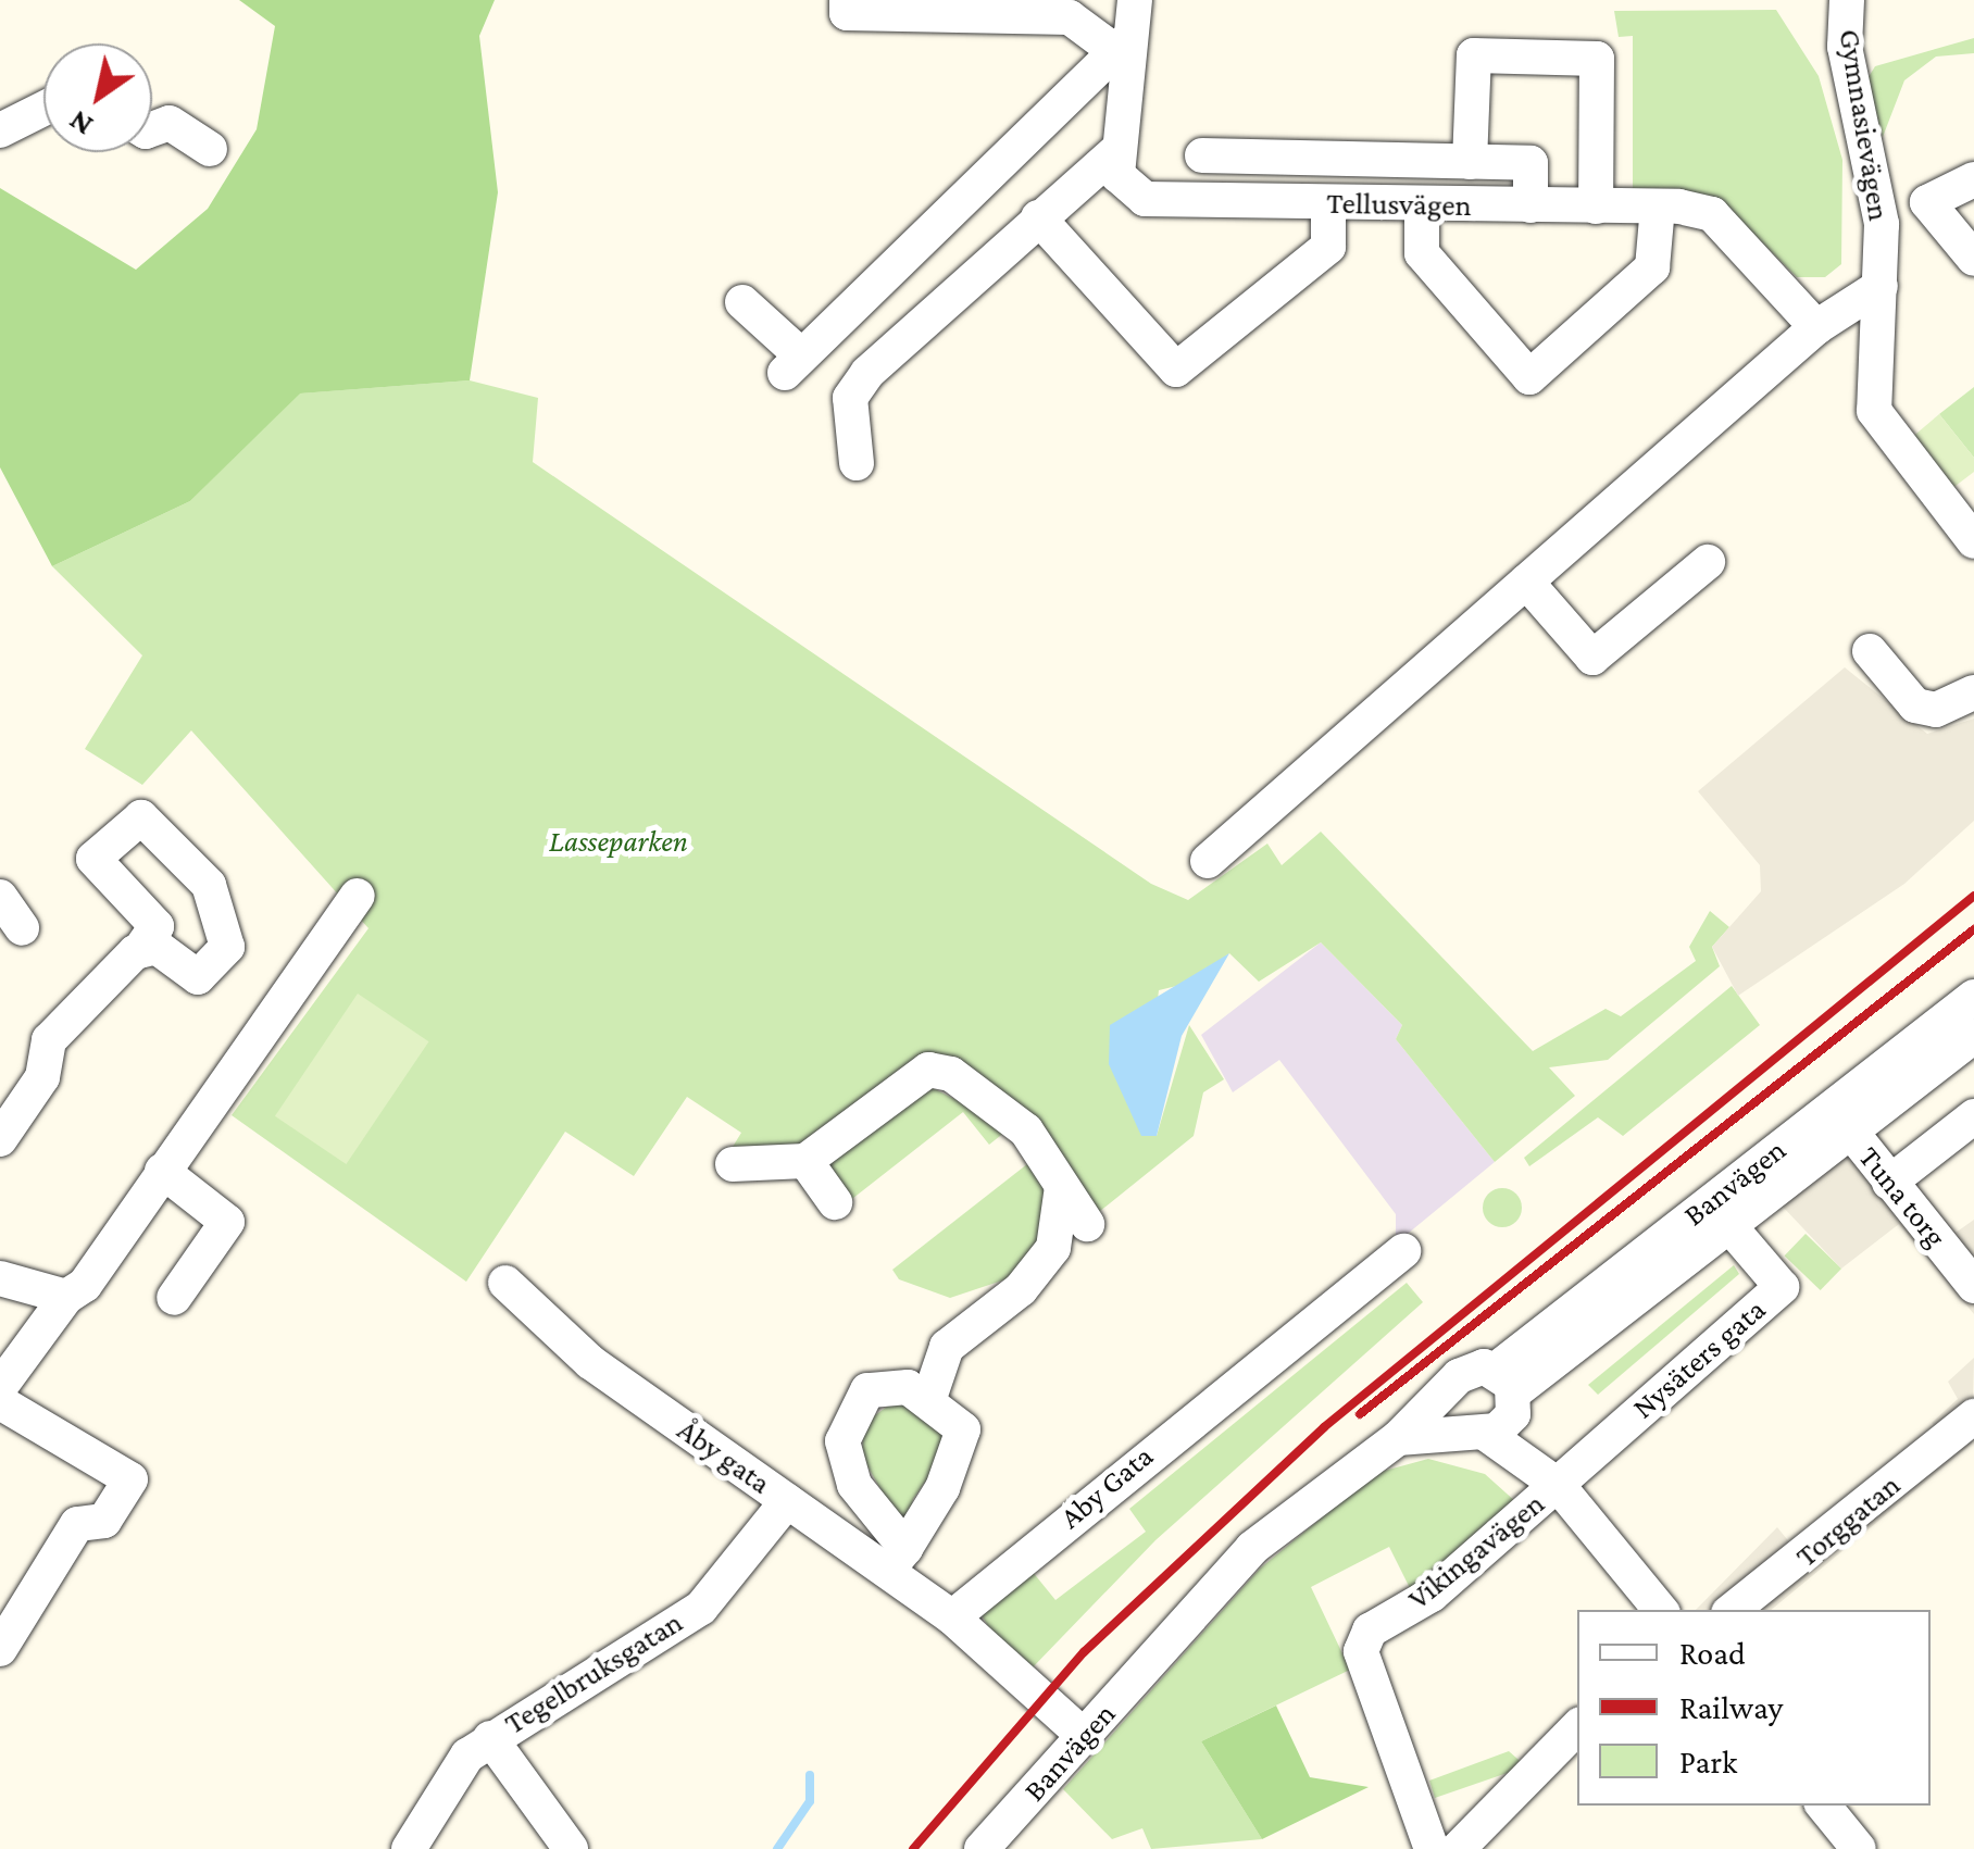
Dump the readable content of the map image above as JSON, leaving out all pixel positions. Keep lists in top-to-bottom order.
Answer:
{
  "streets": {
    "street": [
      "Gymnasievägen",
      "Tellusvägen",
      "Banvägen",
      "Tuna torg",
      "Nysäters gata",
      "Åby gata",
      "Aby Gata",
      "Torggatan",
      "Vikingavägen",
      "Tegelbruksgatan"
    ]
  },
  "crossings": [
    ["Banvägen", "Tuna torg"],
    ["Banvägen", "Nysäters gata"],
    ["Nysäters gata", "Vikingavägen"],
    ["Åby gata", "Aby Gata"],
    ["Åby gata", "Tegelbruksgatan"]
  ],
  "parks": ["Lasseparken"],
  "legend": ["Road", "Railway", "Park"],
  "north": "bottom left"
}
